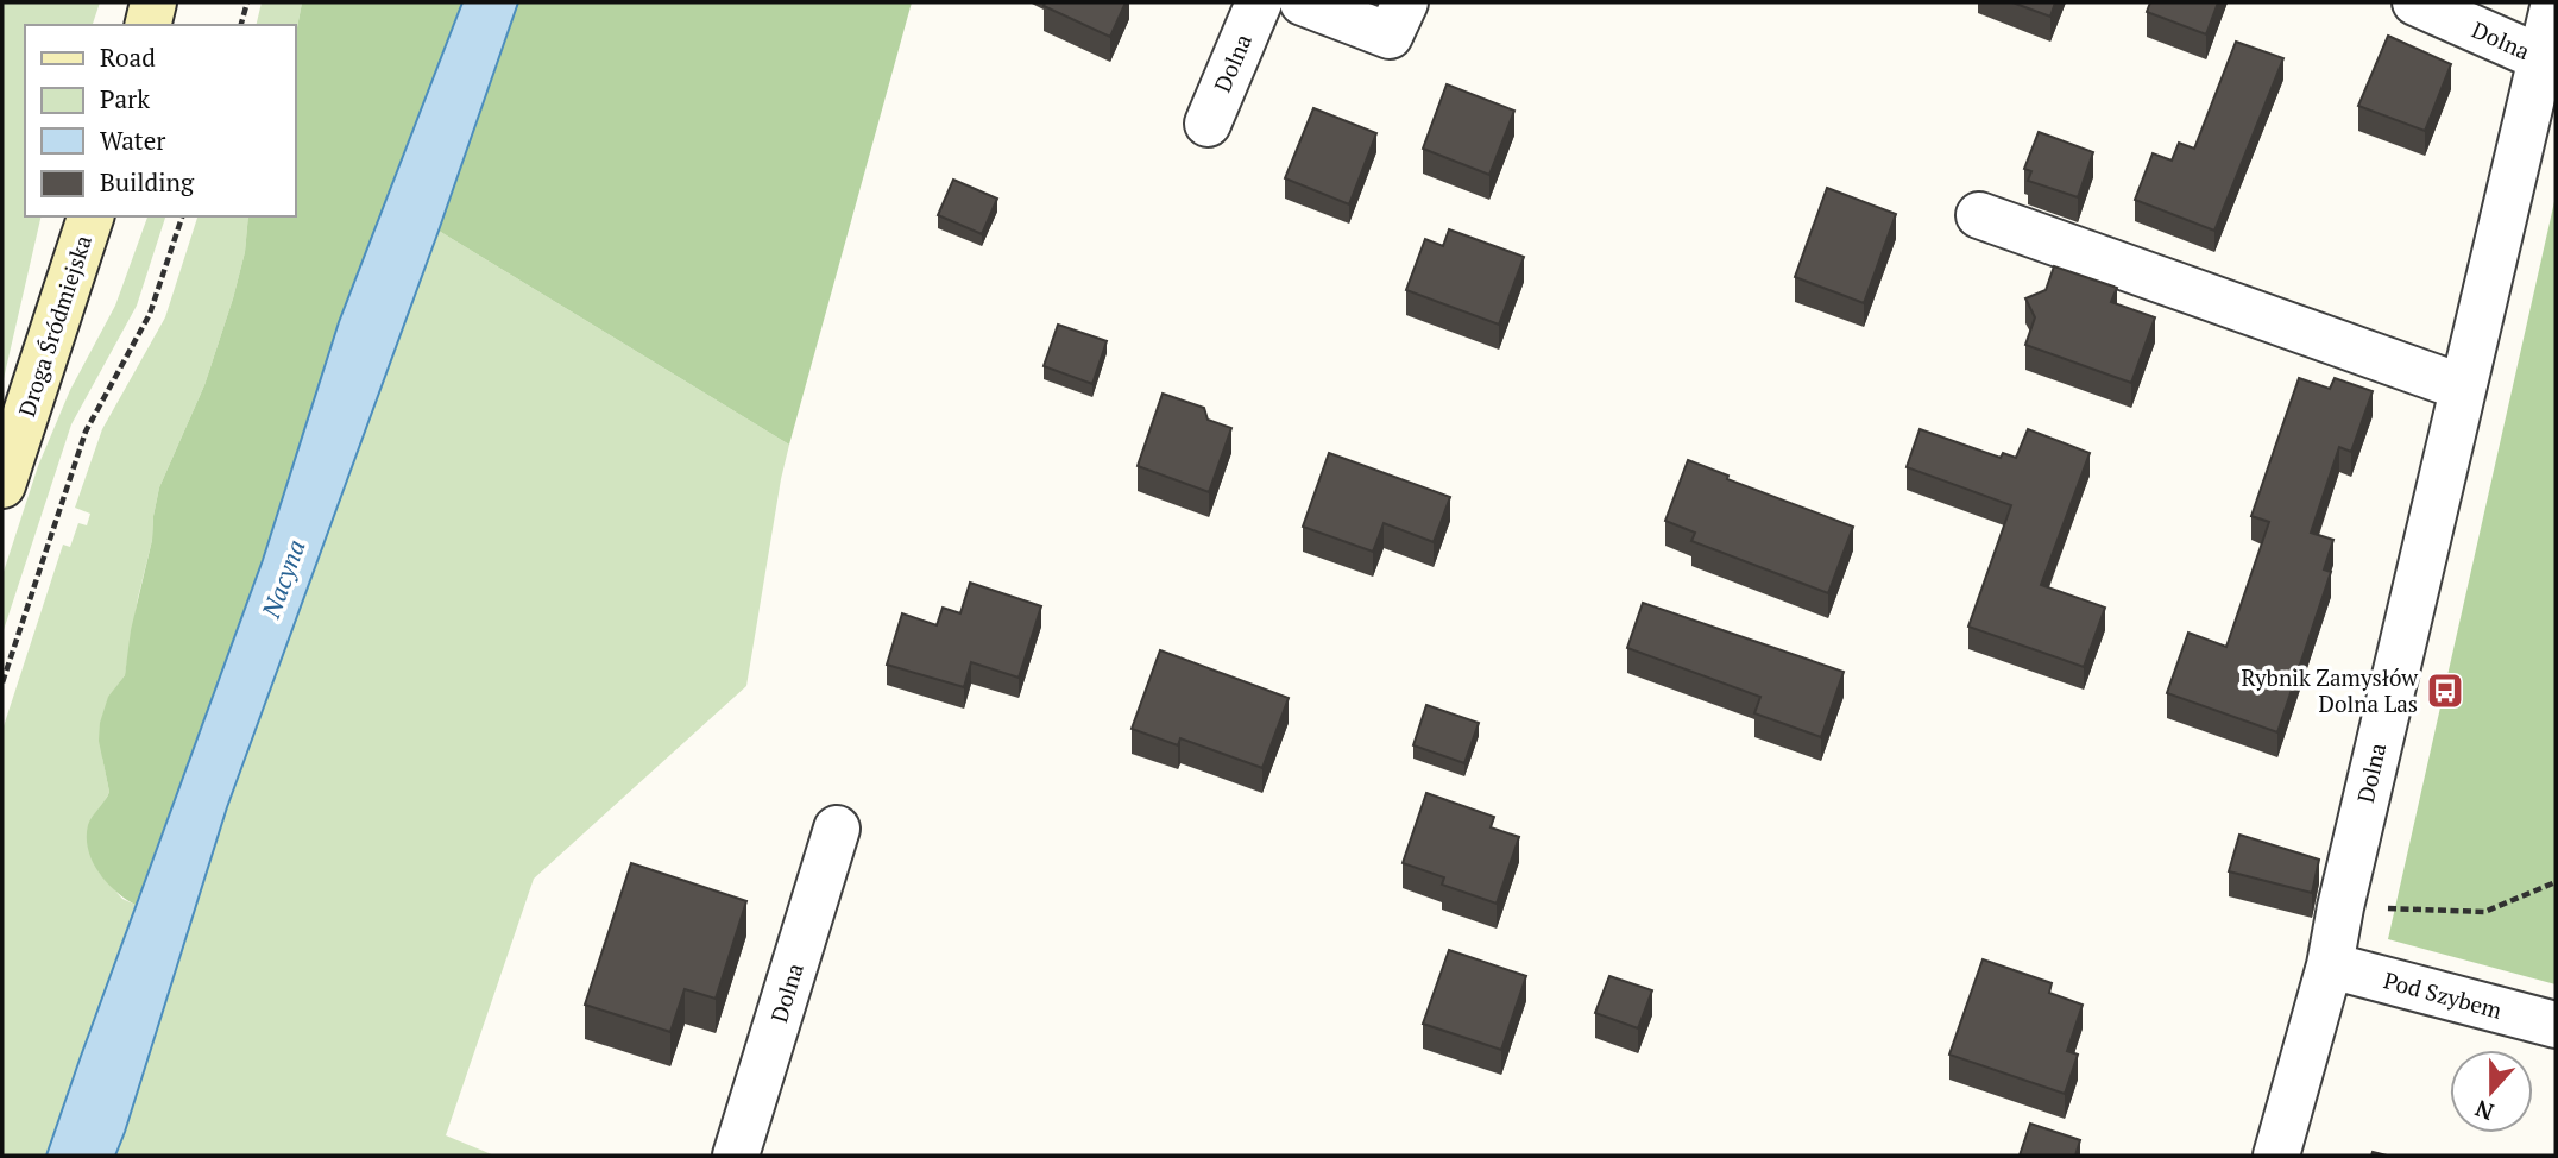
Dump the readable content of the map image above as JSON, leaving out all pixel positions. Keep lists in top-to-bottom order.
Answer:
{
  "streets": {
    "main road": ["Droga Śródmiejska"],
    "street": ["Dolna", "Pod Szybem"]
  },
  "crossings": [
    ["Dolna", "Pod Szybem"]
  ],
  "water": ["Nacyna"],
  "places": {
    "bus stop": ["Rybnik Zamysłów Dolna Las"]
  },
  "legend": [
    "Road",
    "Park",
    "Water",
    "Building"
  ],
  "north": "bottom"
}
